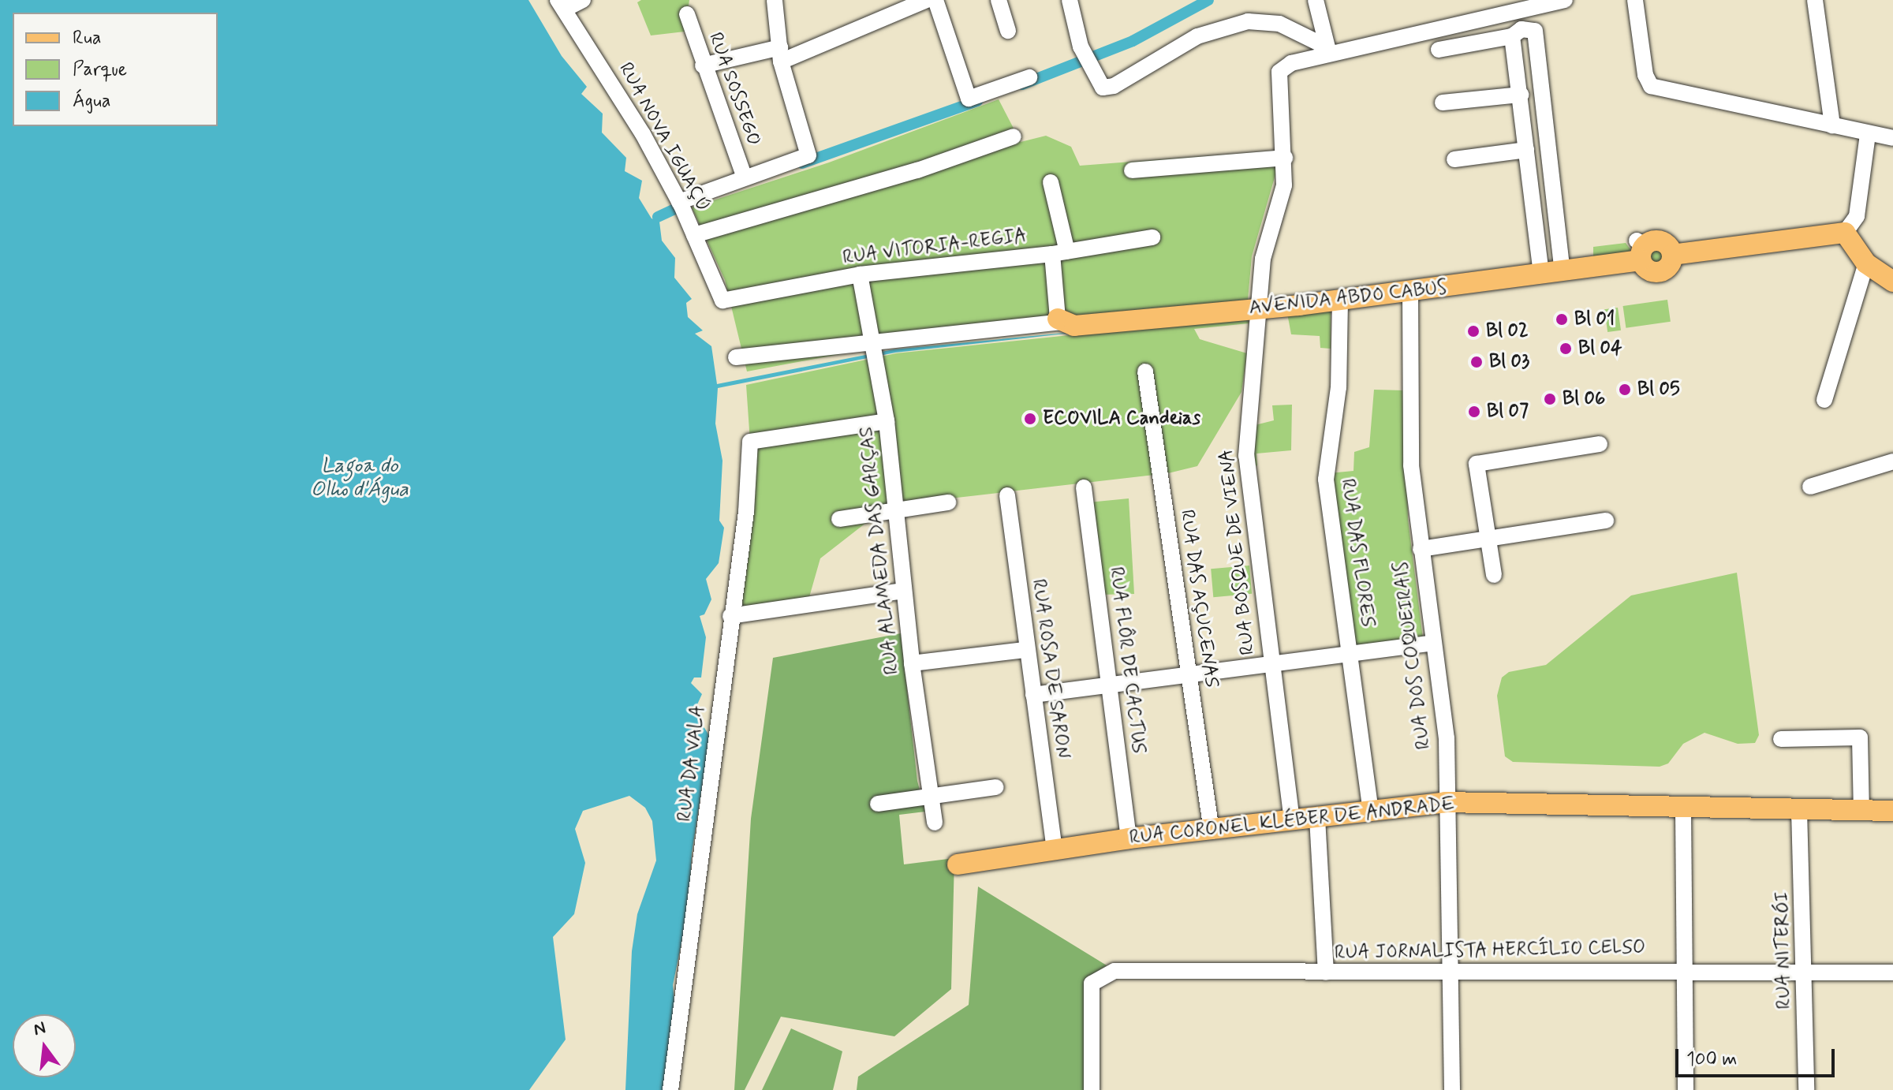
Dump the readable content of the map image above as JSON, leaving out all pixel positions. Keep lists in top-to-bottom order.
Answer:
{
  "streets": {
    "main road": ["AVENIDA ABDO CABUS", "RUA CORONEL KLÉBER DE ANDRADE"],
    "street": [
      "RUA SOSSEGO",
      "RUA NOVA IGUAÇÚ",
      "RUA VITORIA-REGIA",
      "RUA ALAMEDA DAS GARÇAS",
      "RUA BOSQUE DE VIENA",
      "RUA DAS FLORES",
      "RUA DAS AÇUCENAS",
      "RUA DOS COQUEIRAIS",
      "RUA FLÔR DE CACTUS",
      "RUA ROSA DE SARON",
      "RUA DA VALA",
      "RUA JORNALISTA HERCÍLIO CELSO",
      "RUA NITERÓI"
    ]
  },
  "crossings": [
    ["RUA NOVA IGUAÇÚ", "RUA VITORIA-REGIA"],
    ["RUA VITORIA-REGIA", "RUA ALAMEDA DAS GARÇAS"],
    ["AVENIDA ABDO CABUS", "RUA BOSQUE DE VIENA"],
    ["AVENIDA ABDO CABUS", "RUA DAS FLORES"],
    ["AVENIDA ABDO CABUS", "RUA DOS COQUEIRAIS"],
    ["RUA ALAMEDA DAS GARÇAS", "RUA DA VALA"],
    ["RUA BOSQUE DE VIENA", "RUA CORONEL KLÉBER DE ANDRADE"],
    ["RUA DAS FLORES", "RUA CORONEL KLÉBER DE ANDRADE"],
    ["RUA DAS AÇUCENAS", "RUA CORONEL KLÉBER DE ANDRADE"],
    ["RUA DOS COQUEIRAIS", "RUA CORONEL KLÉBER DE ANDRADE"],
    ["RUA DOS COQUEIRAIS", "RUA JORNALISTA HERCÍLIO CELSO"],
    ["RUA FLÔR DE CACTUS", "RUA CORONEL KLÉBER DE ANDRADE"],
    ["RUA ROSA DE SARON", "RUA CORONEL KLÉBER DE ANDRADE"],
    ["RUA CORONEL KLÉBER DE ANDRADE", "RUA NITERÓI"],
    ["RUA JORNALISTA HERCÍLIO CELSO", "RUA NITERÓI"]
  ],
  "water": ["Lagoa do Olho d'Água"],
  "places": [
    "Bl 01",
    "Bl 02",
    "Bl 04",
    "Bl 03",
    "Bl 05",
    "Bl 06",
    "Bl 07",
    "ECOVILA Candeias"
  ],
  "legend": ["Rua", "Parque", "Água"],
  "scale_bar": "100 m",
  "north": "top"
}
